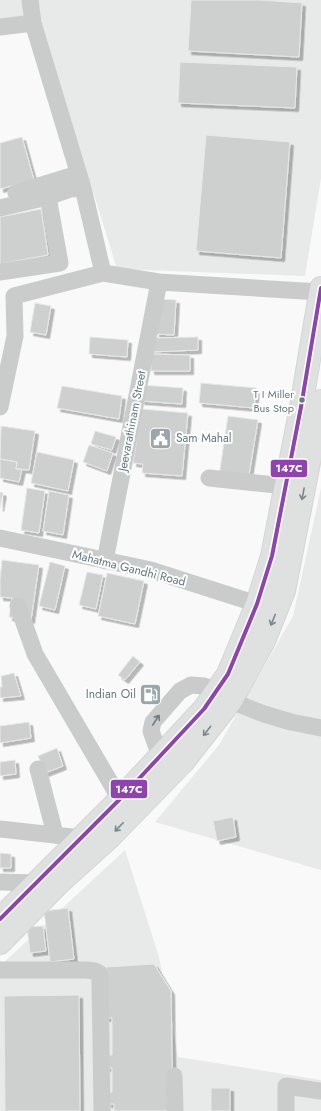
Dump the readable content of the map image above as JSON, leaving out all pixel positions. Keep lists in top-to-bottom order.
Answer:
{
  "streets": {
    "street": ["Jeevarathinam Street", "Mahatma Gandhi Road"]
  },
  "crossings": [
    ["Jeevarathinam Street", "Mahatma Gandhi Road"]
  ],
  "places": {
    "other": ["T I Miller Bus Stop"],
    "public building": ["Sam Mahal"],
    "fuel station": ["Indian Oil"]
  },
  "lines": ["transit line 147C"]
}
